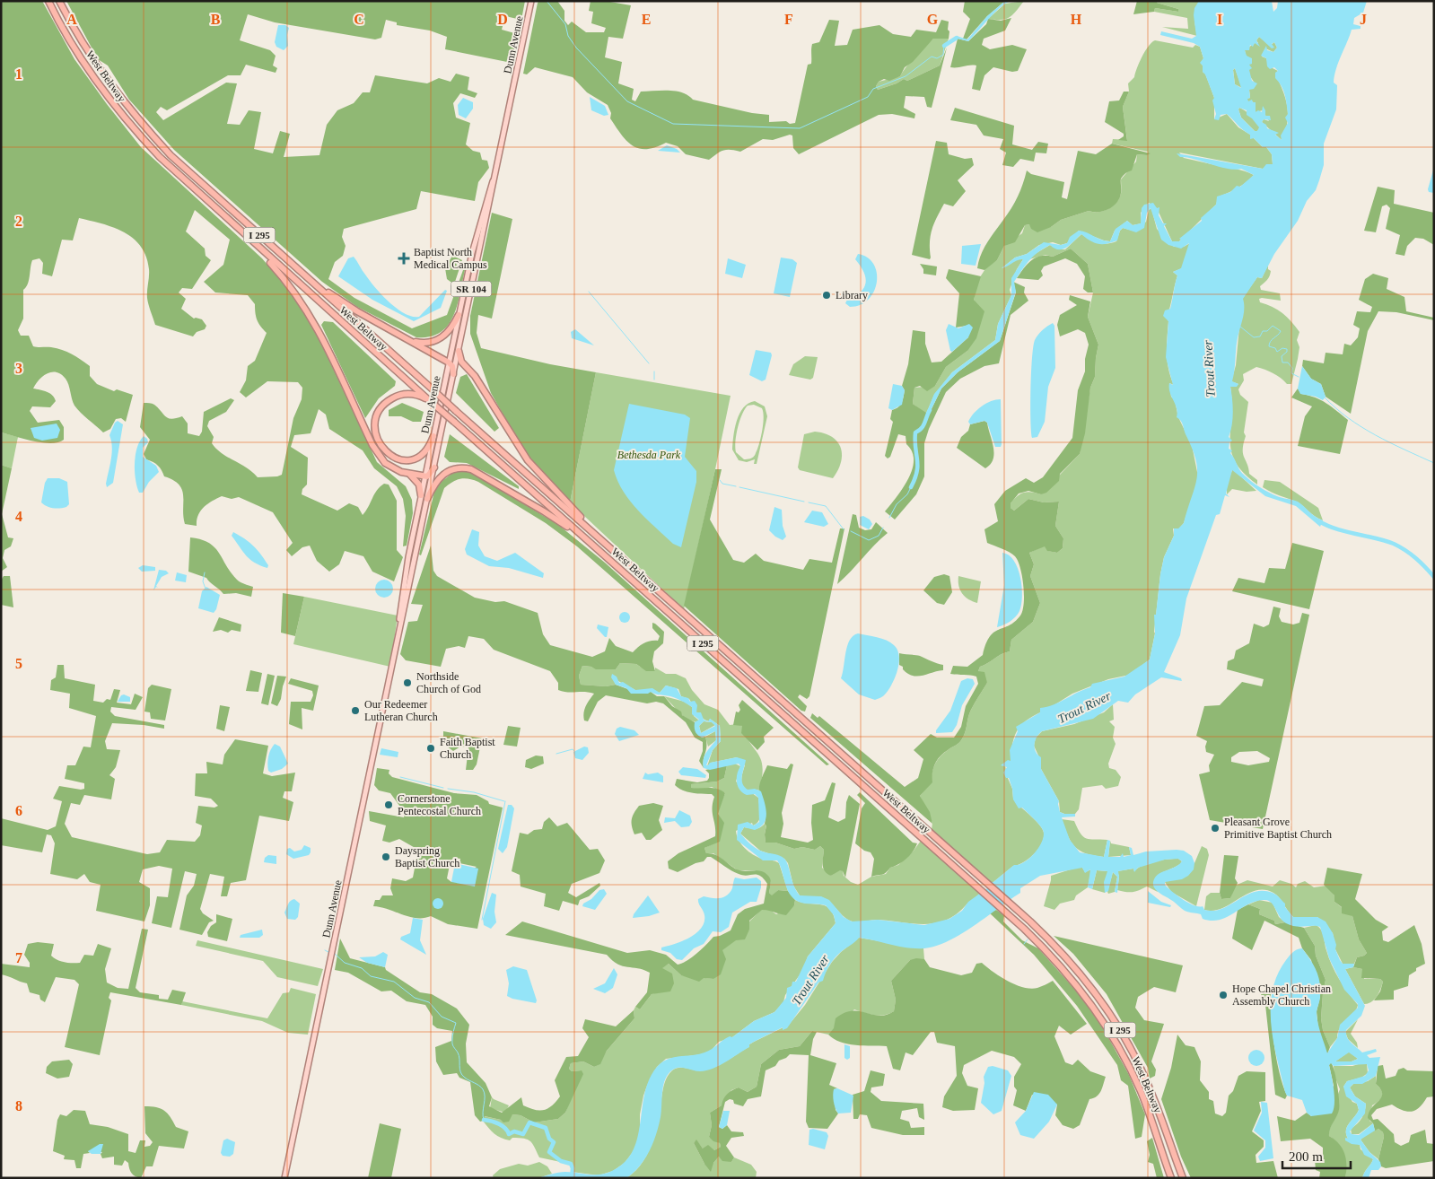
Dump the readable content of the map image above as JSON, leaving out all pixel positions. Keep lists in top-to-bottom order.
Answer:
{
  "streets": {
    "highway": ["West Beltway", "I 295"],
    "main road": ["Dunn Avenue", "SR 104"]
  },
  "water": ["Trout River"],
  "parks": ["Bethesda Park"],
  "places": {
    "health": ["Baptist North Medical Campus"],
    "other": [
      "Library",
      "Northside Church of God",
      "Our Redeemer Lutheran Church",
      "Faith Baptist Church",
      "Cornerstone Pentecostal Church",
      "Pleasant Grove Primitive Baptist Church",
      "Dayspring Baptist Church",
      "Hope Chapel Christian Assembly Church"
    ]
  },
  "scale_bar": "200 m",
  "grid": {
    "columns": [
      "A",
      "B",
      "C",
      "D",
      "E",
      "F",
      "G",
      "H",
      "I",
      "J"
    ],
    "rows": [
      "1",
      "2",
      "3",
      "4",
      "5",
      "6",
      "7",
      "8"
    ]
  }
}
